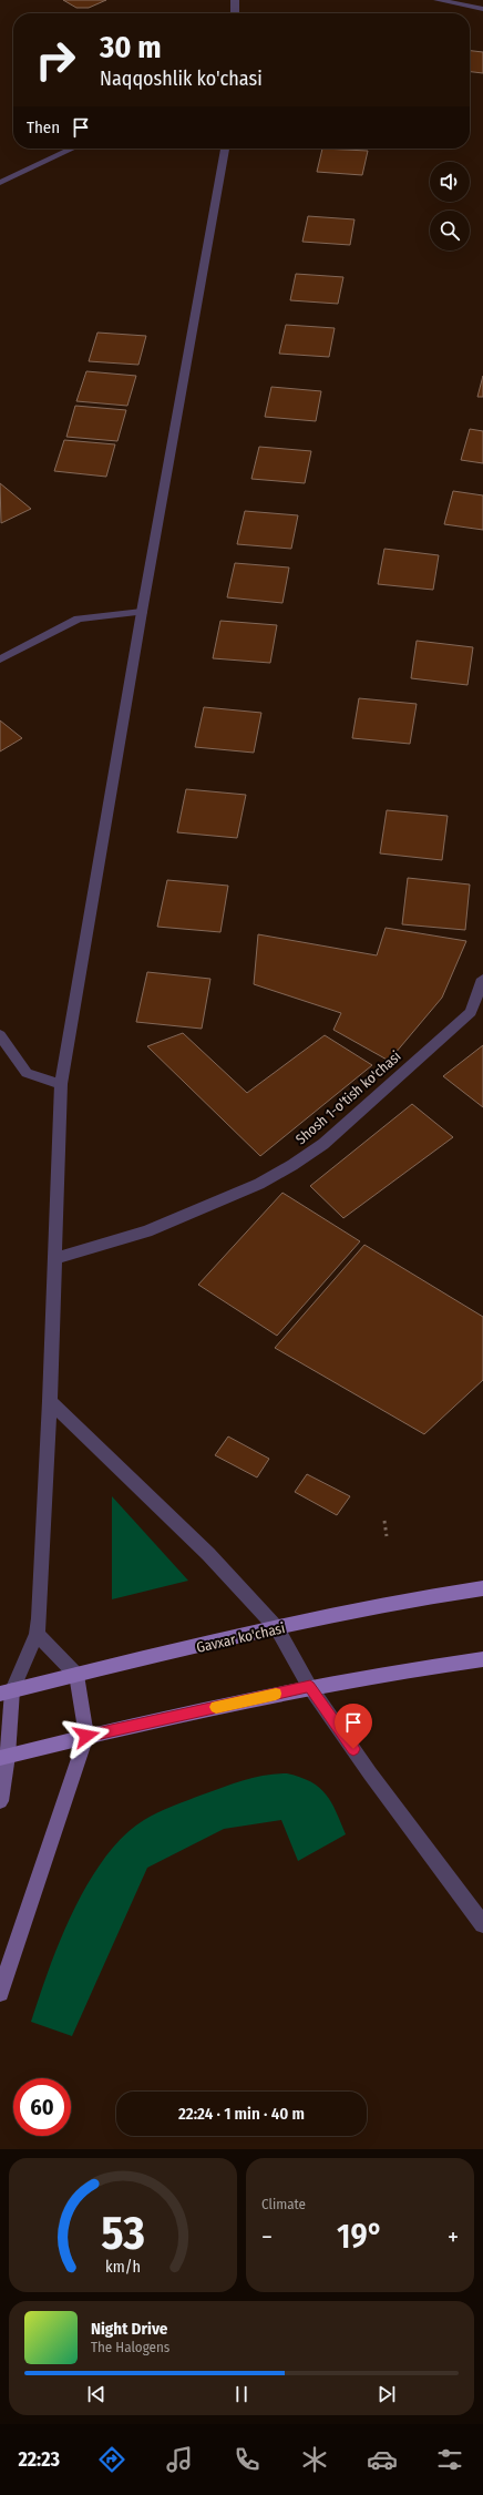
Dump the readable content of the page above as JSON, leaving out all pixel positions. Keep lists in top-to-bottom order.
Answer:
{
  "streets": {
    "main road": ["Gavxar ko'chasi"],
    "street": ["Shosh 1-o'tish ko'chasi"]
  },
  "page": {
    "turn": ["30 m", "Naqqoshlik ko'chasi"],
    "then": "Then",
    "limit": "60",
    "trip": "22:24 · 1 min · 40 m",
    "tile": "Climate",
    "heat": ["−", "19°", "+"],
    "song": ["Night Drive", "The Halogens"],
    "tabs": "22:23",
    "gauge": ["53", "km/h"]
  }
}
